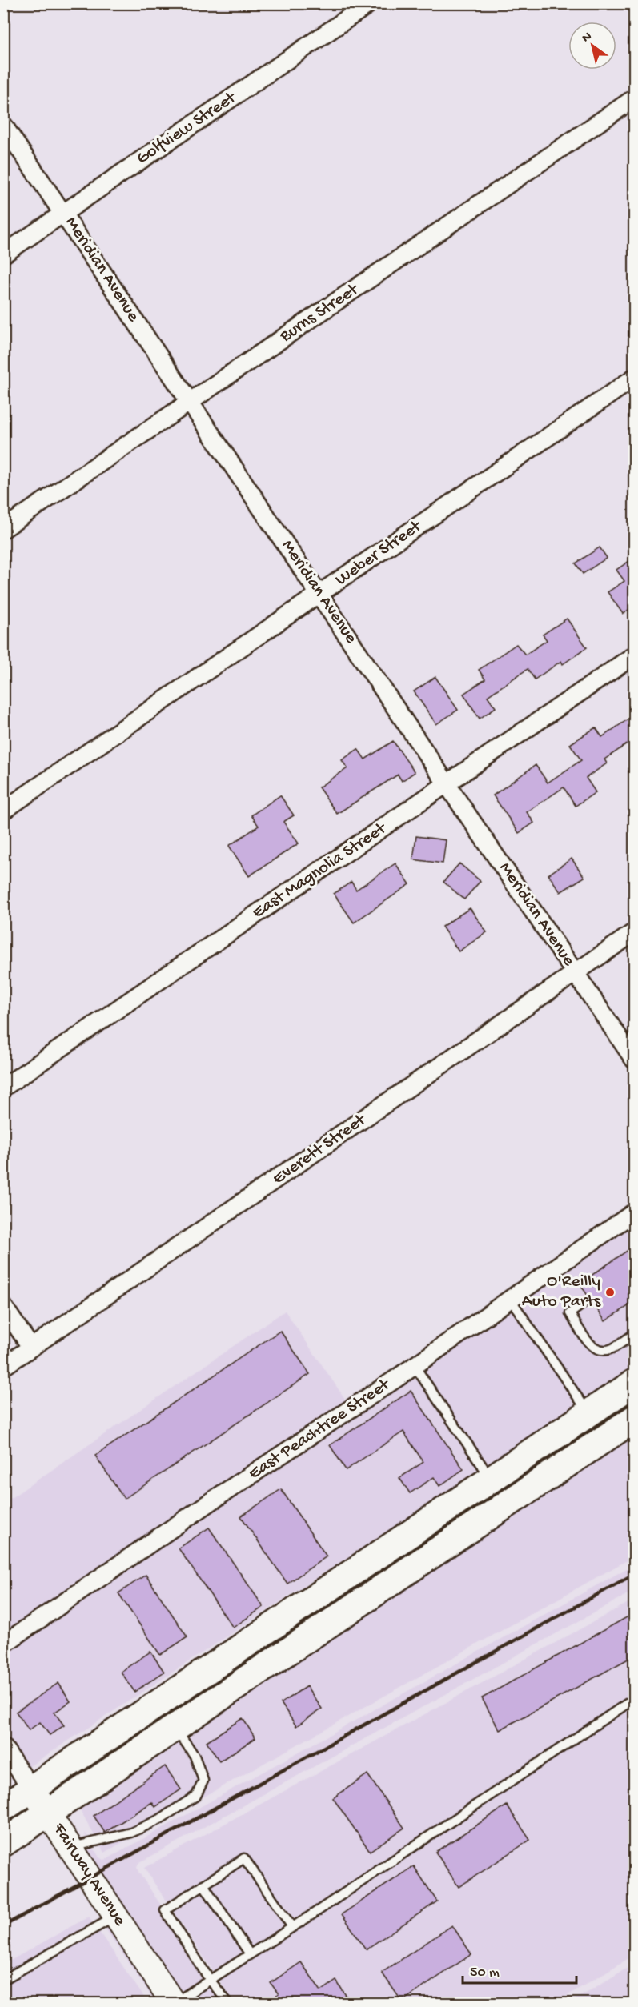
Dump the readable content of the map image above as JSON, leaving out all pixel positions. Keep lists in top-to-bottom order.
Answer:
{
  "streets": {
    "street": [
      "Golfview Street",
      "Meridian Avenue",
      "Burns Street",
      "Weber Street",
      "East Magnolia Street",
      "Everett Street",
      "East Peachtree Street",
      "Fairway Avenue"
    ]
  },
  "crossings": [
    ["Golfview Street", "Meridian Avenue"],
    ["Meridian Avenue", "Burns Street"],
    ["Meridian Avenue", "Weber Street"],
    ["Meridian Avenue", "East Magnolia Street"],
    ["Meridian Avenue", "Everett Street"]
  ],
  "places": ["O'Reilly Auto Parts"],
  "scale_bar": "50 m",
  "north": "top left"
}
